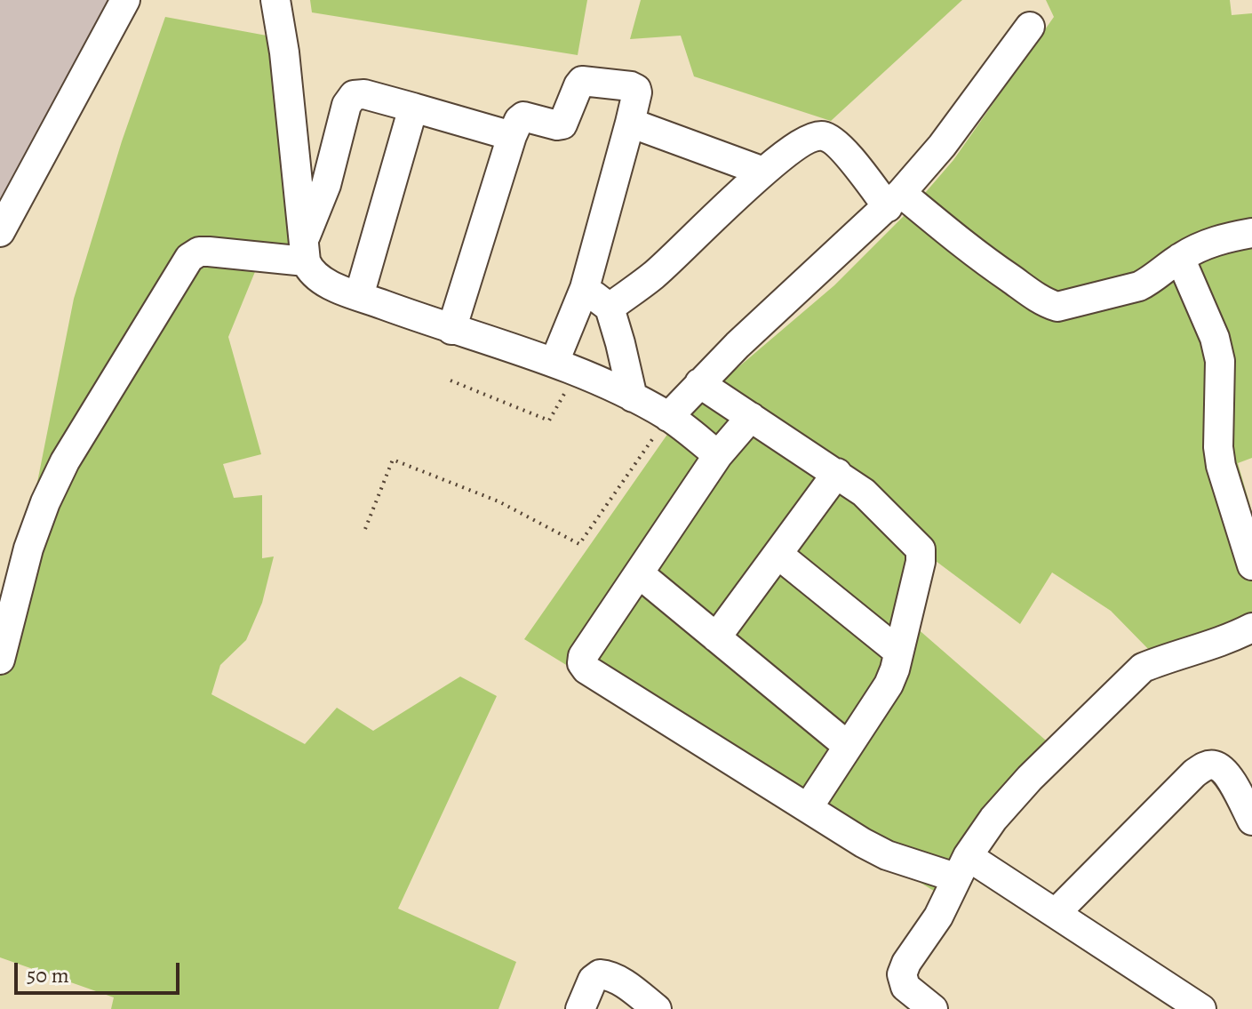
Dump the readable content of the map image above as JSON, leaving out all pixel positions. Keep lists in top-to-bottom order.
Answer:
{
  "scale_bar": "50 m"
}
